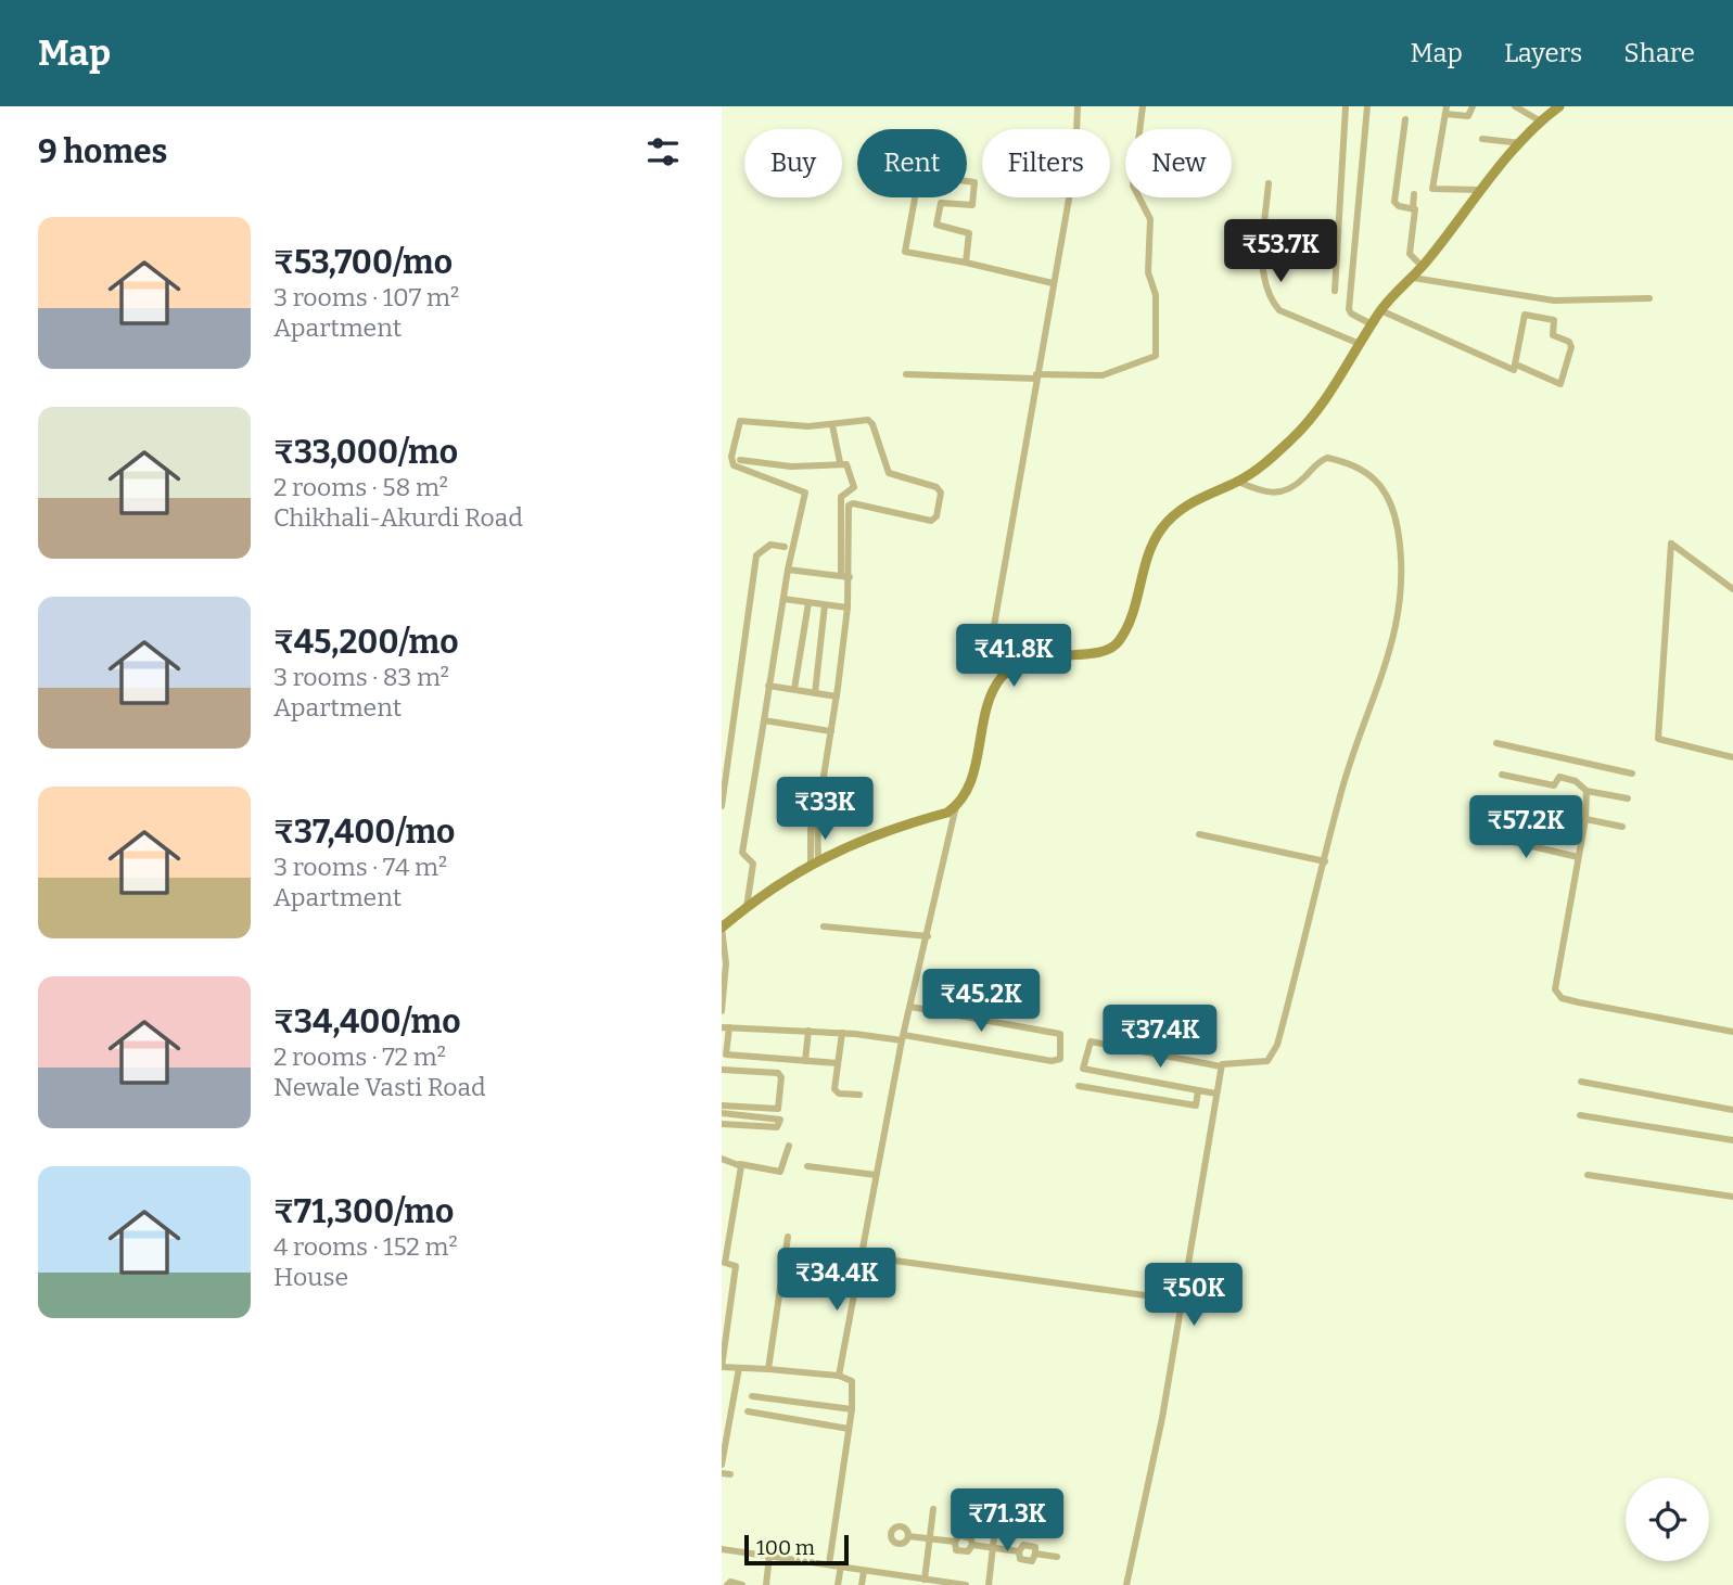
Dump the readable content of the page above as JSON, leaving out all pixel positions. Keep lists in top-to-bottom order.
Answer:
{
  "scale_bar": "100 m",
  "page": {
    "header": "Map",
    "nav": ["Map", "Layers", "Share"],
    "heading": "9 homes",
    "chip": [
      "Buy",
      "Rent",
      "Filters",
      "New"
    ],
    "list": [
      {
        "name": "₹53,700/mo",
        "note": "3 rooms · 107 m² · Apartment"
      },
      {
        "name": "₹33,000/mo",
        "note": "2 rooms · 58 m² · Chikhali-Akurdi Road"
      },
      {
        "name": "₹45,200/mo",
        "note": "3 rooms · 83 m² · Apartment"
      },
      {
        "name": "₹37,400/mo",
        "note": "3 rooms · 74 m² · Apartment"
      },
      {
        "name": "₹34,400/mo",
        "note": "2 rooms · 72 m² · Newale Vasti Road"
      },
      {
        "name": "₹71,300/mo",
        "note": "4 rooms · 152 m² · House"
      }
    ],
    "price": [
      "₹53.7K",
      "₹41.8K",
      "₹33K",
      "₹57.2K",
      "₹45.2K",
      "₹37.4K",
      "₹34.4K",
      "₹50K",
      "₹71.3K"
    ],
    "scale": "100 m"
  }
}
